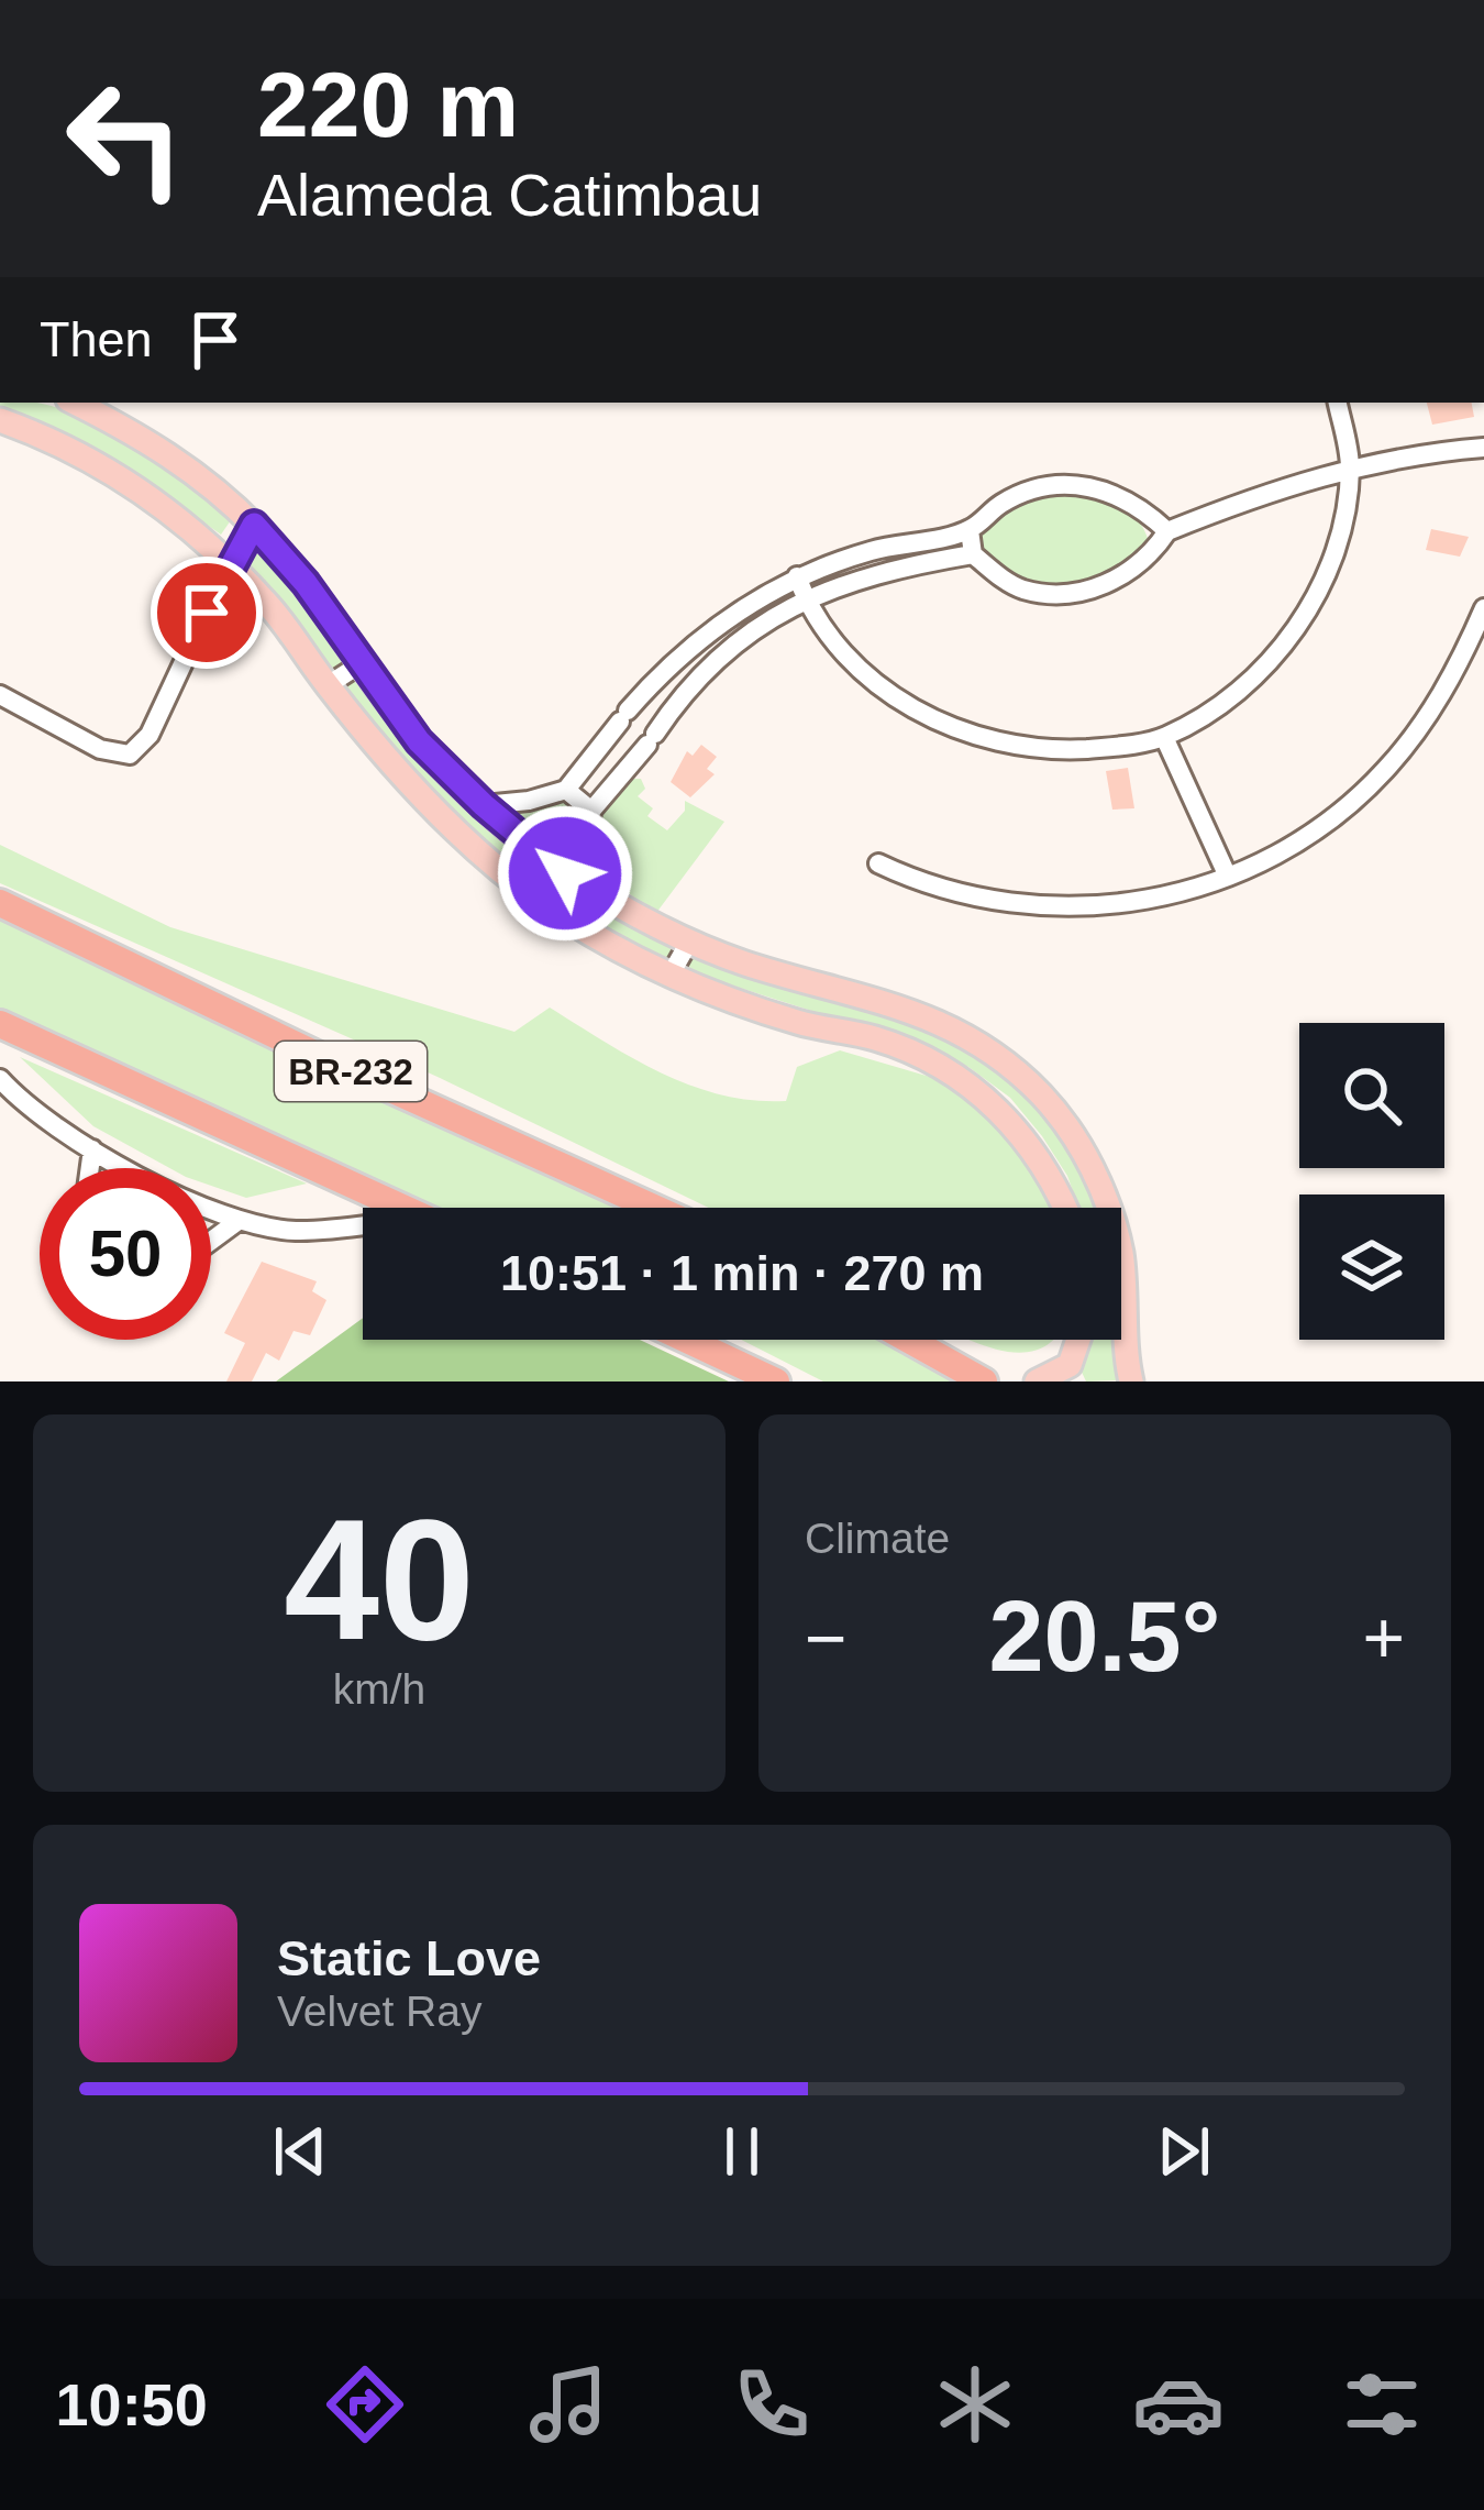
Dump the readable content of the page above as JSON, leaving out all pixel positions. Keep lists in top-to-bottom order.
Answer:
{
  "streets": {
    "highway": ["BR-232"]
  },
  "page": {
    "turn": ["220 m", "Alameda Catimbau"],
    "then": "Then",
    "limit": "50",
    "trip": "10:51 · 1 min · 270 m",
    "tile": [
      ["40", "km/h"],
      "Climate"
    ],
    "heat": ["−", "20.5°", "+"],
    "song": ["Static Love", "Velvet Ray"],
    "tabs": "10:50"
  }
}
